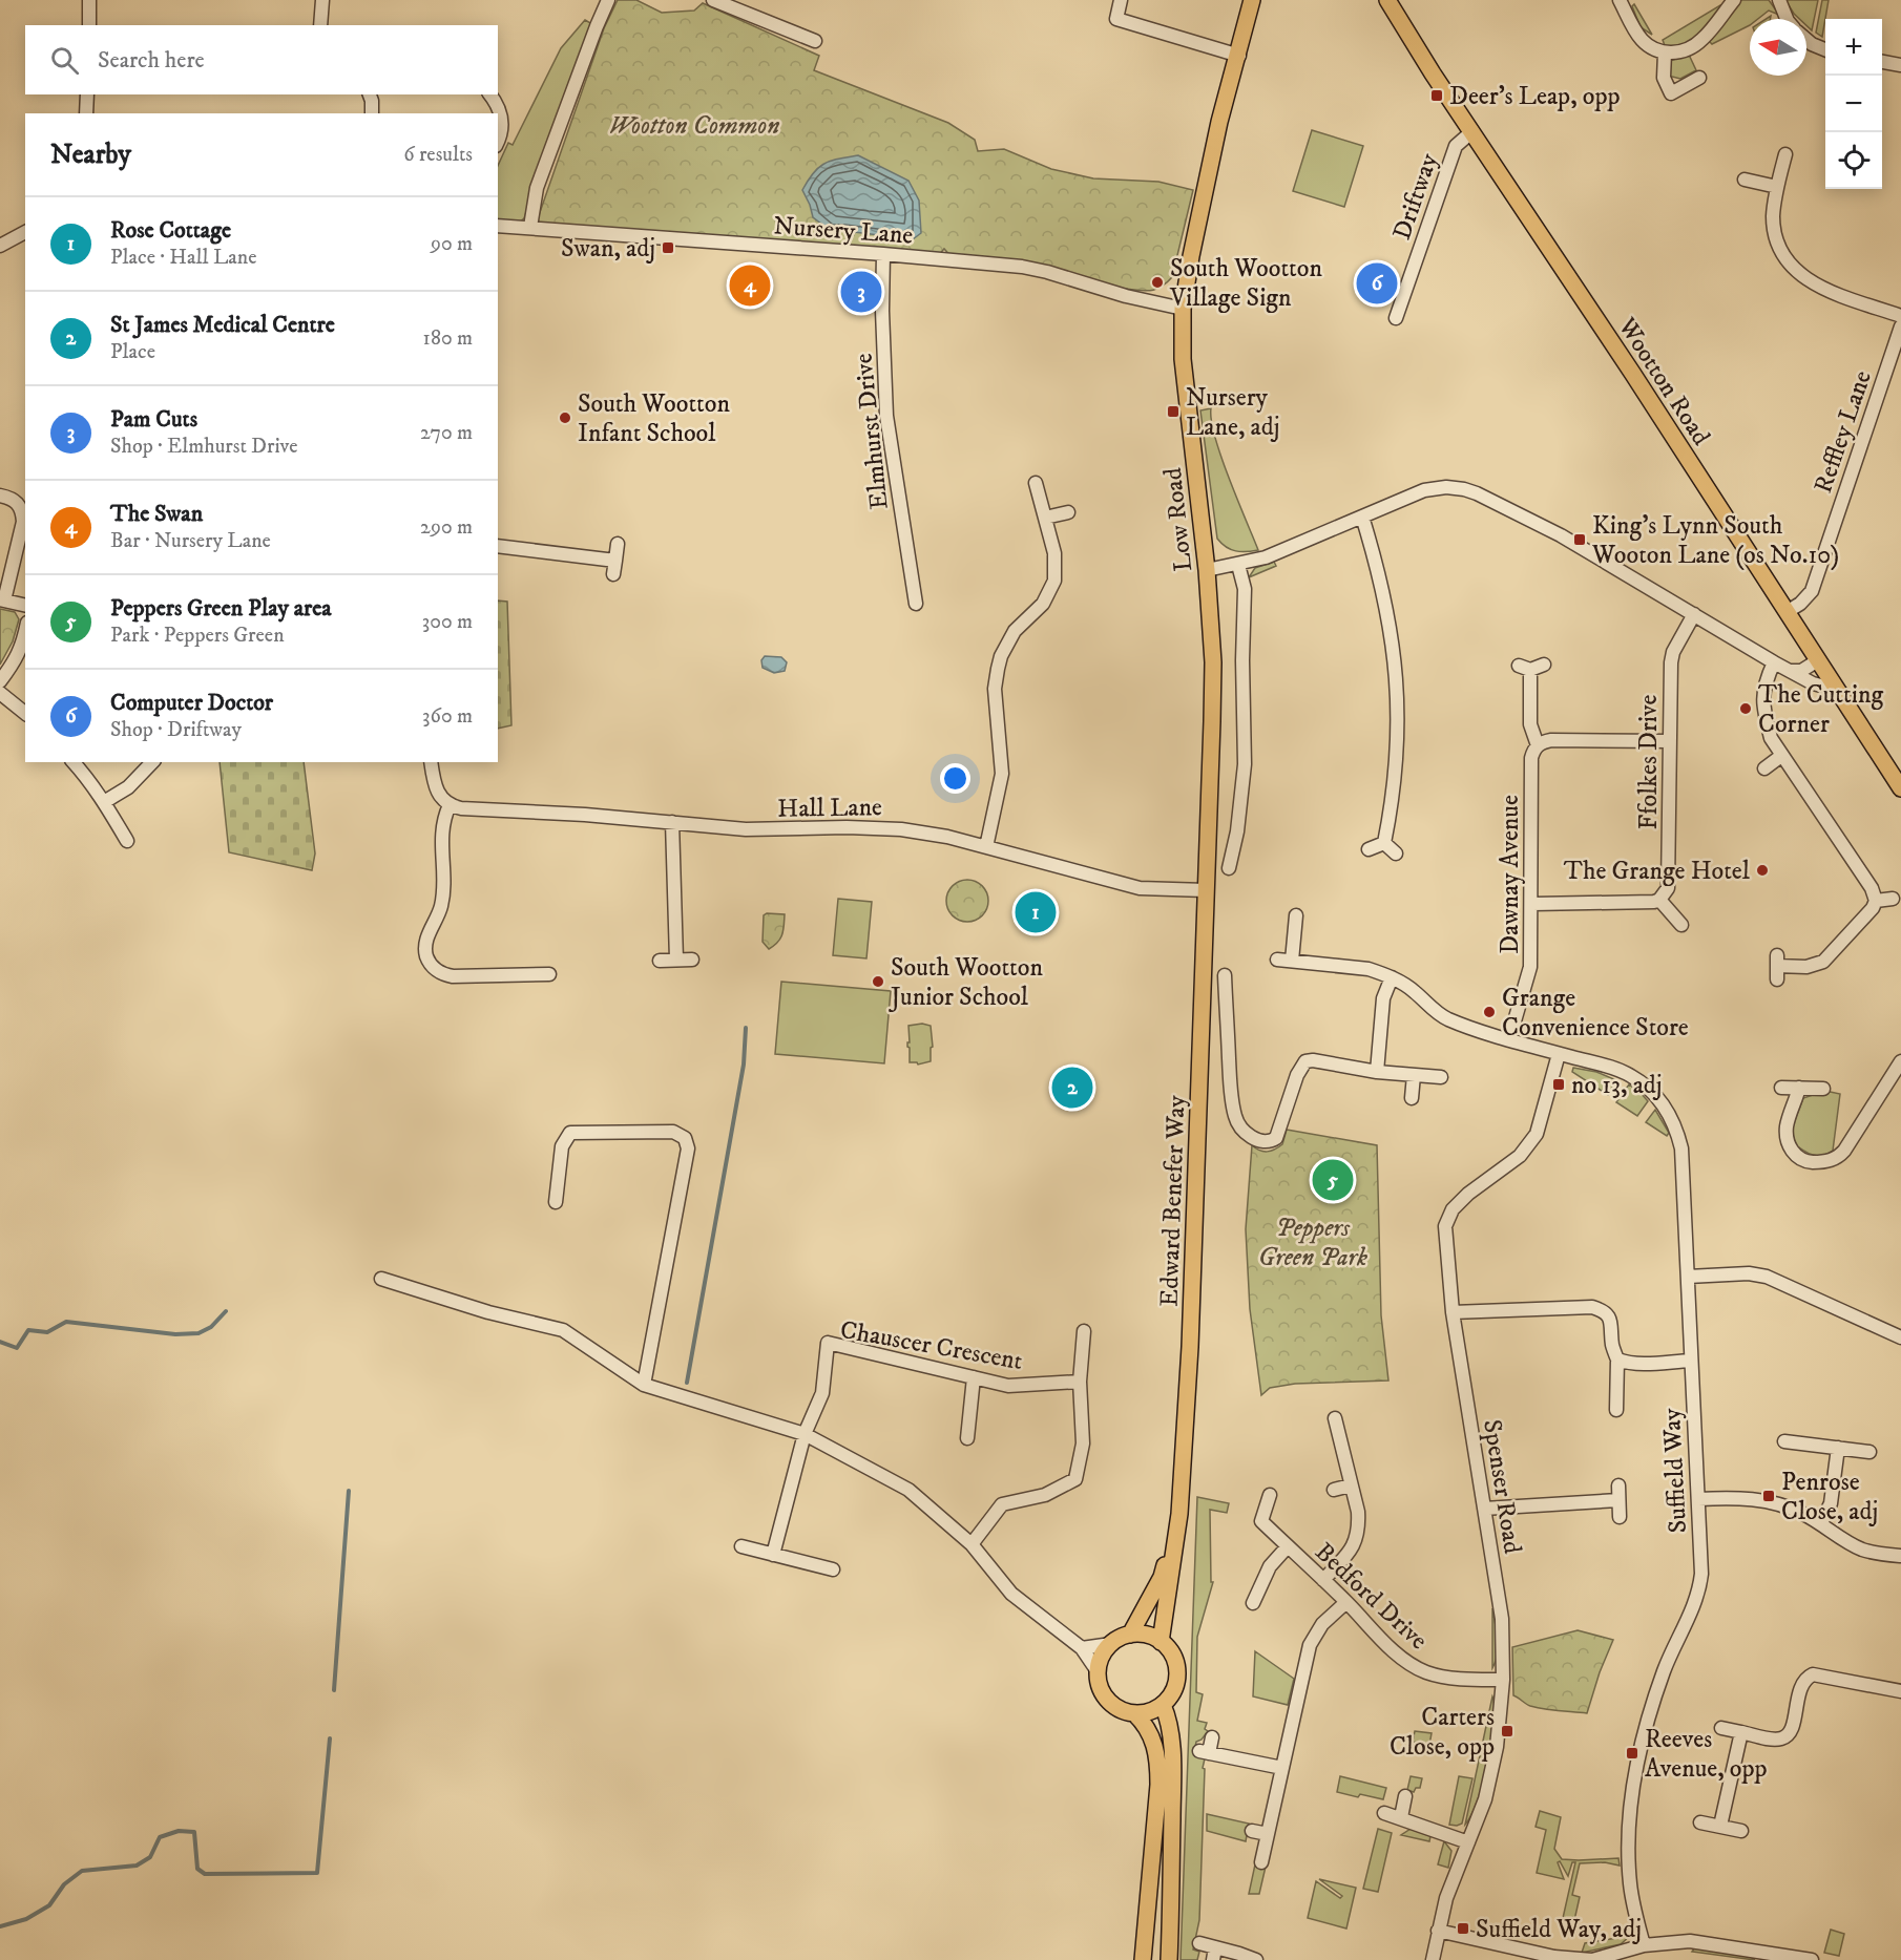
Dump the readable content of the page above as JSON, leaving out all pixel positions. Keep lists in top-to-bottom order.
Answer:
{
  "streets": {
    "main road": ["Wootton Road", "Low Road", "Edward Benefer Way"],
    "street": [
      "Driftway",
      "Nursery Lane",
      "Elmhurst Drive",
      "Reffley Lane",
      "Ffolkes Drive",
      "Hall Lane",
      "Dawnay Avenue",
      "Chauscer Crescent",
      "Suffield Way",
      "Spenser Road",
      "Bedford Drive"
    ]
  },
  "crossings": [
    ["Driftway", "Wootton Road"],
    ["Nursery Lane", "Elmhurst Drive"],
    ["Nursery Lane", "Low Road"],
    ["Wootton Road", "Reffley Lane"],
    ["Low Road", "Hall Lane"],
    ["Low Road", "Edward Benefer Way"],
    ["Hall Lane", "Edward Benefer Way"],
    ["Dawnay Avenue", "Suffield Way"],
    ["Suffield Way", "Spenser Road"],
    ["Spenser Road", "Bedford Drive"]
  ],
  "parks": ["Wootton Common", "Peppers Green Park"],
  "places": {
    "transit": [
      "Deer's Leap, opp",
      "Swan, adj",
      "Nursery Lane, adj",
      "King’s Lynn South Wooton Lane (os No.10)",
      "no 13, adj",
      "Penrose Close, adj",
      "Carters Close, opp",
      "Reeves Avenue, opp",
      "Suffield Way, adj"
    ],
    "other": [
      "South Wootton Village Sign",
      "South Wootton Infant School",
      "The Cutting Corner",
      "The Grange Hotel",
      "South Wootton Junior School",
      "Grange Convenience Store"
    ]
  },
  "north": "left",
  "page": {
    "map_buttons": ["+", "−"],
    "search": "Search here",
    "heading": ["Nearby", "6 results"],
    "list": [
      {
        "mark": "1",
        "name": "Rose Cottage",
        "note": "Place · Hall Lane",
        "value": "90 m"
      },
      {
        "mark": "2",
        "name": "St James Medical Centre",
        "note": "Place",
        "value": "180 m"
      },
      {
        "mark": "3",
        "name": "Pam Cuts",
        "note": "Shop · Elmhurst Drive",
        "value": "270 m"
      },
      {
        "mark": "4",
        "name": "The Swan",
        "note": "Bar · Nursery Lane",
        "value": "290 m"
      },
      {
        "mark": "5",
        "name": "Peppers Green Play area",
        "note": "Park · Peppers Green",
        "value": "300 m"
      },
      {
        "mark": "6",
        "name": "Computer Doctor",
        "note": "Shop · Driftway",
        "value": "360 m"
      }
    ],
    "pins": [
      "6",
      "4",
      "3",
      "1",
      "2",
      "5"
    ]
  }
}
